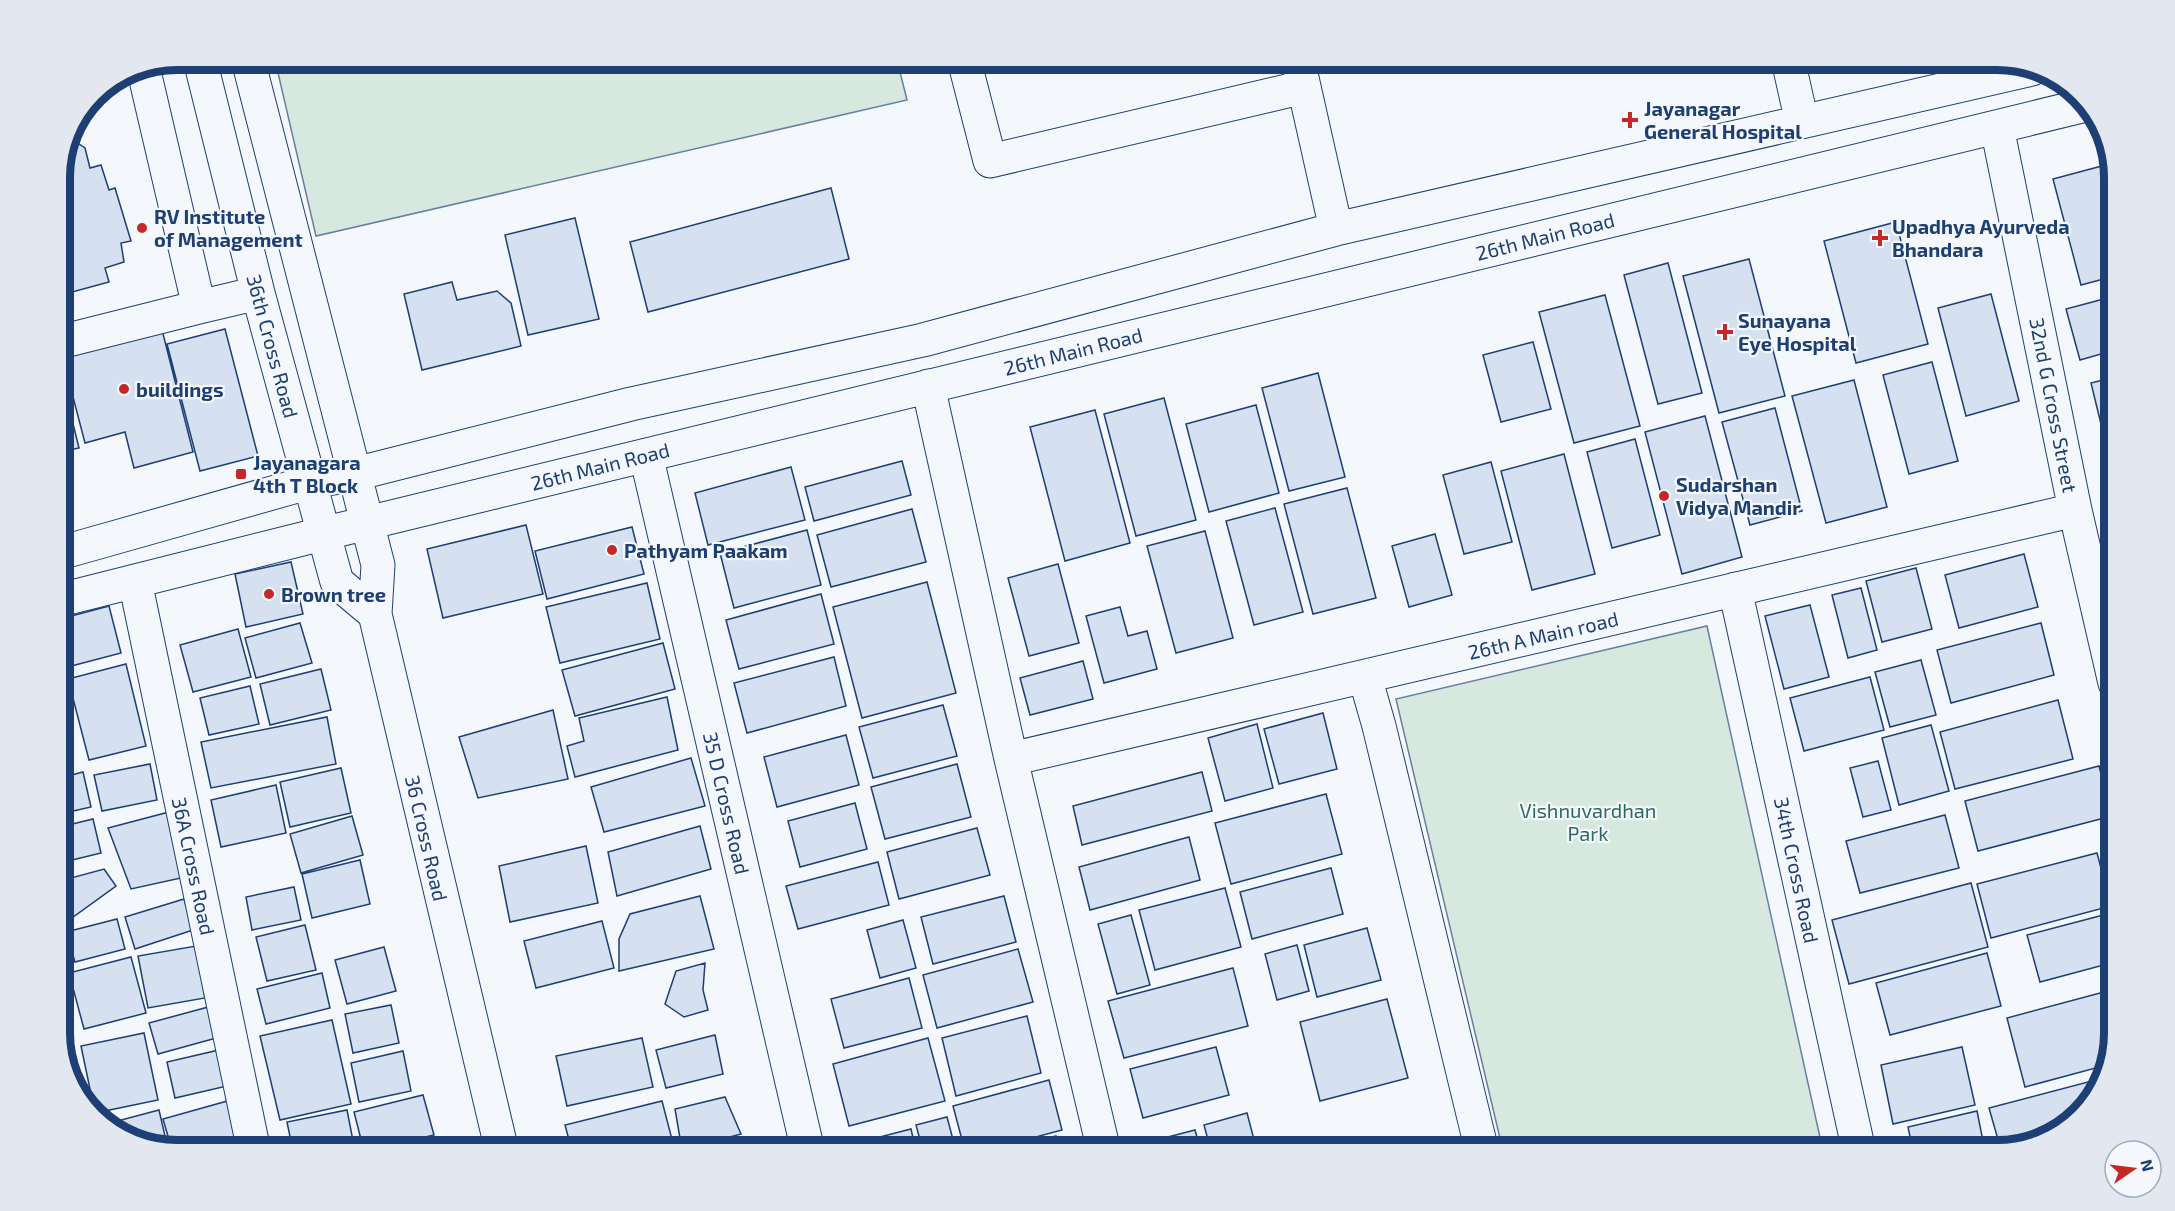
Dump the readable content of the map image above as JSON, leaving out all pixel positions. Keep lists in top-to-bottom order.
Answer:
{
  "streets": {
    "street": [
      "26th Main Road",
      "36th Cross Road",
      "32nd G Cross Street",
      "26th A Main road",
      "35 D Cross Road",
      "36 Cross Road",
      "36A Cross Road",
      "34th Cross Road"
    ]
  },
  "crossings": [
    ["26th Main Road", "36th Cross Road"],
    ["26th Main Road", "32nd G Cross Street"],
    ["26th Main Road", "35 D Cross Road"],
    ["26th Main Road", "36 Cross Road"],
    ["26th Main Road", "36A Cross Road"],
    ["36th Cross Road", "36 Cross Road"],
    ["32nd G Cross Street", "26th A Main road"],
    ["26th A Main road", "34th Cross Road"]
  ],
  "parks": ["Vishnuvardhan Park"],
  "places": {
    "health": ["Jayanagar General Hospital", "Upadhya Ayurveda Bhandara", "Sunayana Eye Hospital"],
    "other": [
      "RV Institute of Management",
      "buildings",
      "Sudarshan Vidya Mandir",
      "Pathyam Paakam",
      "Brown tree"
    ],
    "transit": ["Jayanagara 4th T Block"]
  },
  "north": "right"
}
